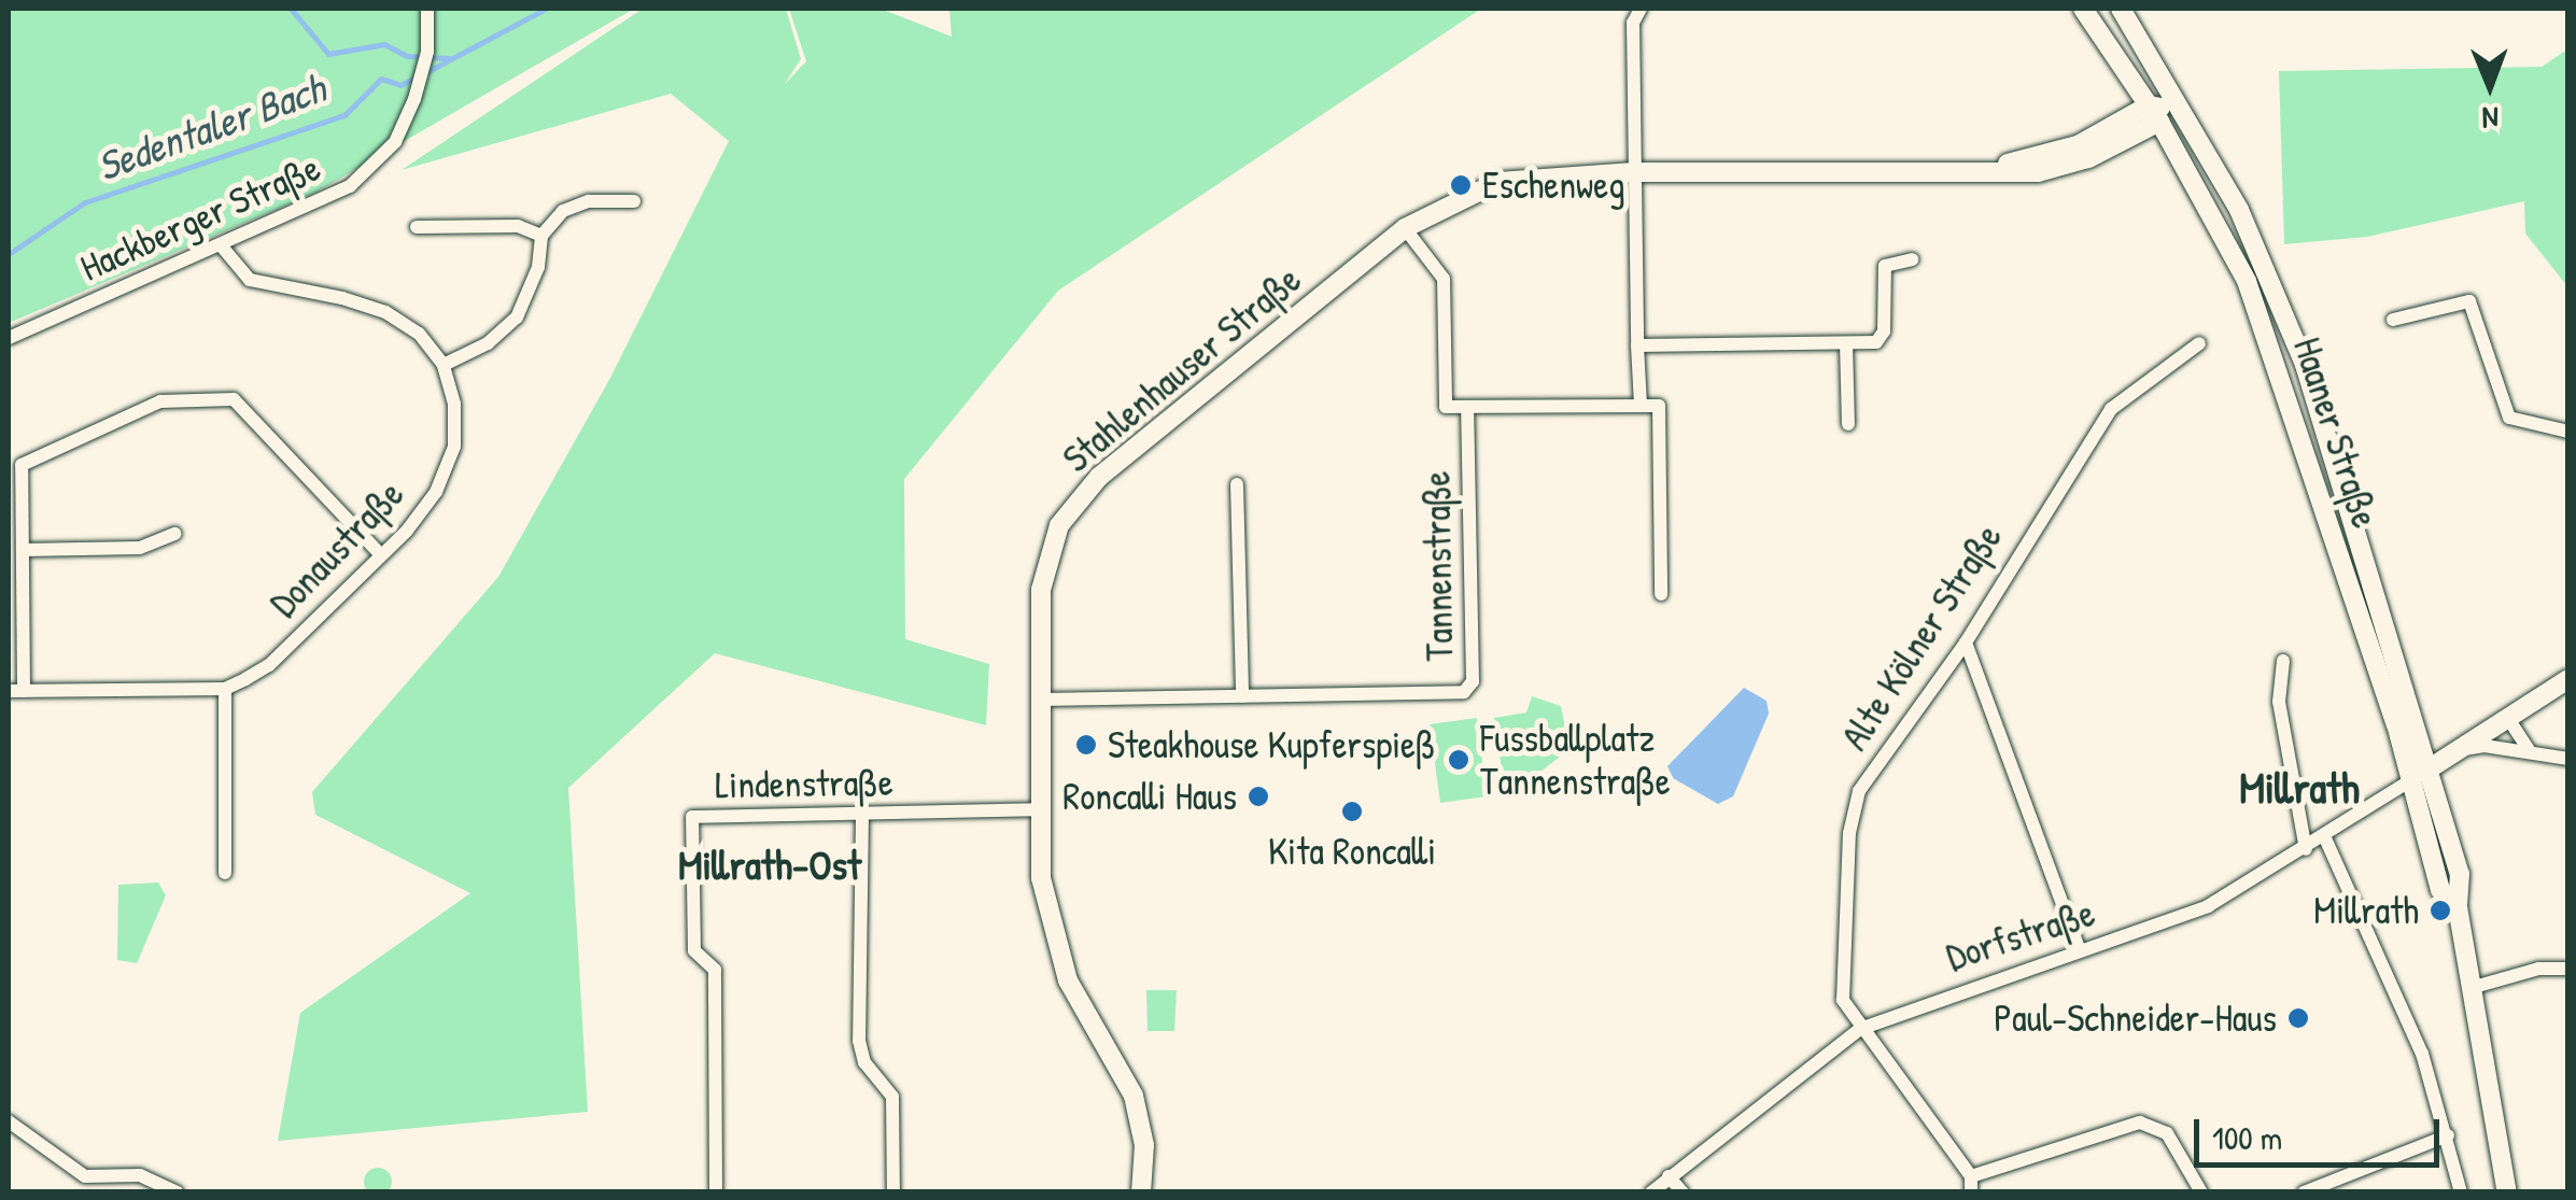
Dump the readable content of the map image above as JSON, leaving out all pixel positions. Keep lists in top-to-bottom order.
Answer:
{
  "streets": {
    "main road": ["Stahlenhauser Straße", "Haaner Straße"],
    "street": [
      "Hackberger Straße",
      "Donaustraße",
      "Tannenstraße",
      "Alte Kölner Straße",
      "Lindenstraße",
      "Dorfstraße"
    ]
  },
  "crossings": [
    ["Stahlenhauser Straße", "Haaner Straße"],
    ["Stahlenhauser Straße", "Tannenstraße"],
    ["Stahlenhauser Straße", "Lindenstraße"],
    ["Haaner Straße", "Dorfstraße"],
    ["Alte Kölner Straße", "Dorfstraße"]
  ],
  "districts": ["Millrath", "Millrath-Ost"],
  "water": ["Sedentaler Bach"],
  "places": [
    "Eschenweg",
    "Steakhouse Kupferspieß",
    "Fussballplatz Tannenstraße",
    "Roncalli Haus",
    "Kita Roncalli",
    "Millrath",
    "Paul-Schneider-Haus"
  ],
  "scale_bar": "100 m",
  "north": "bottom"
}
